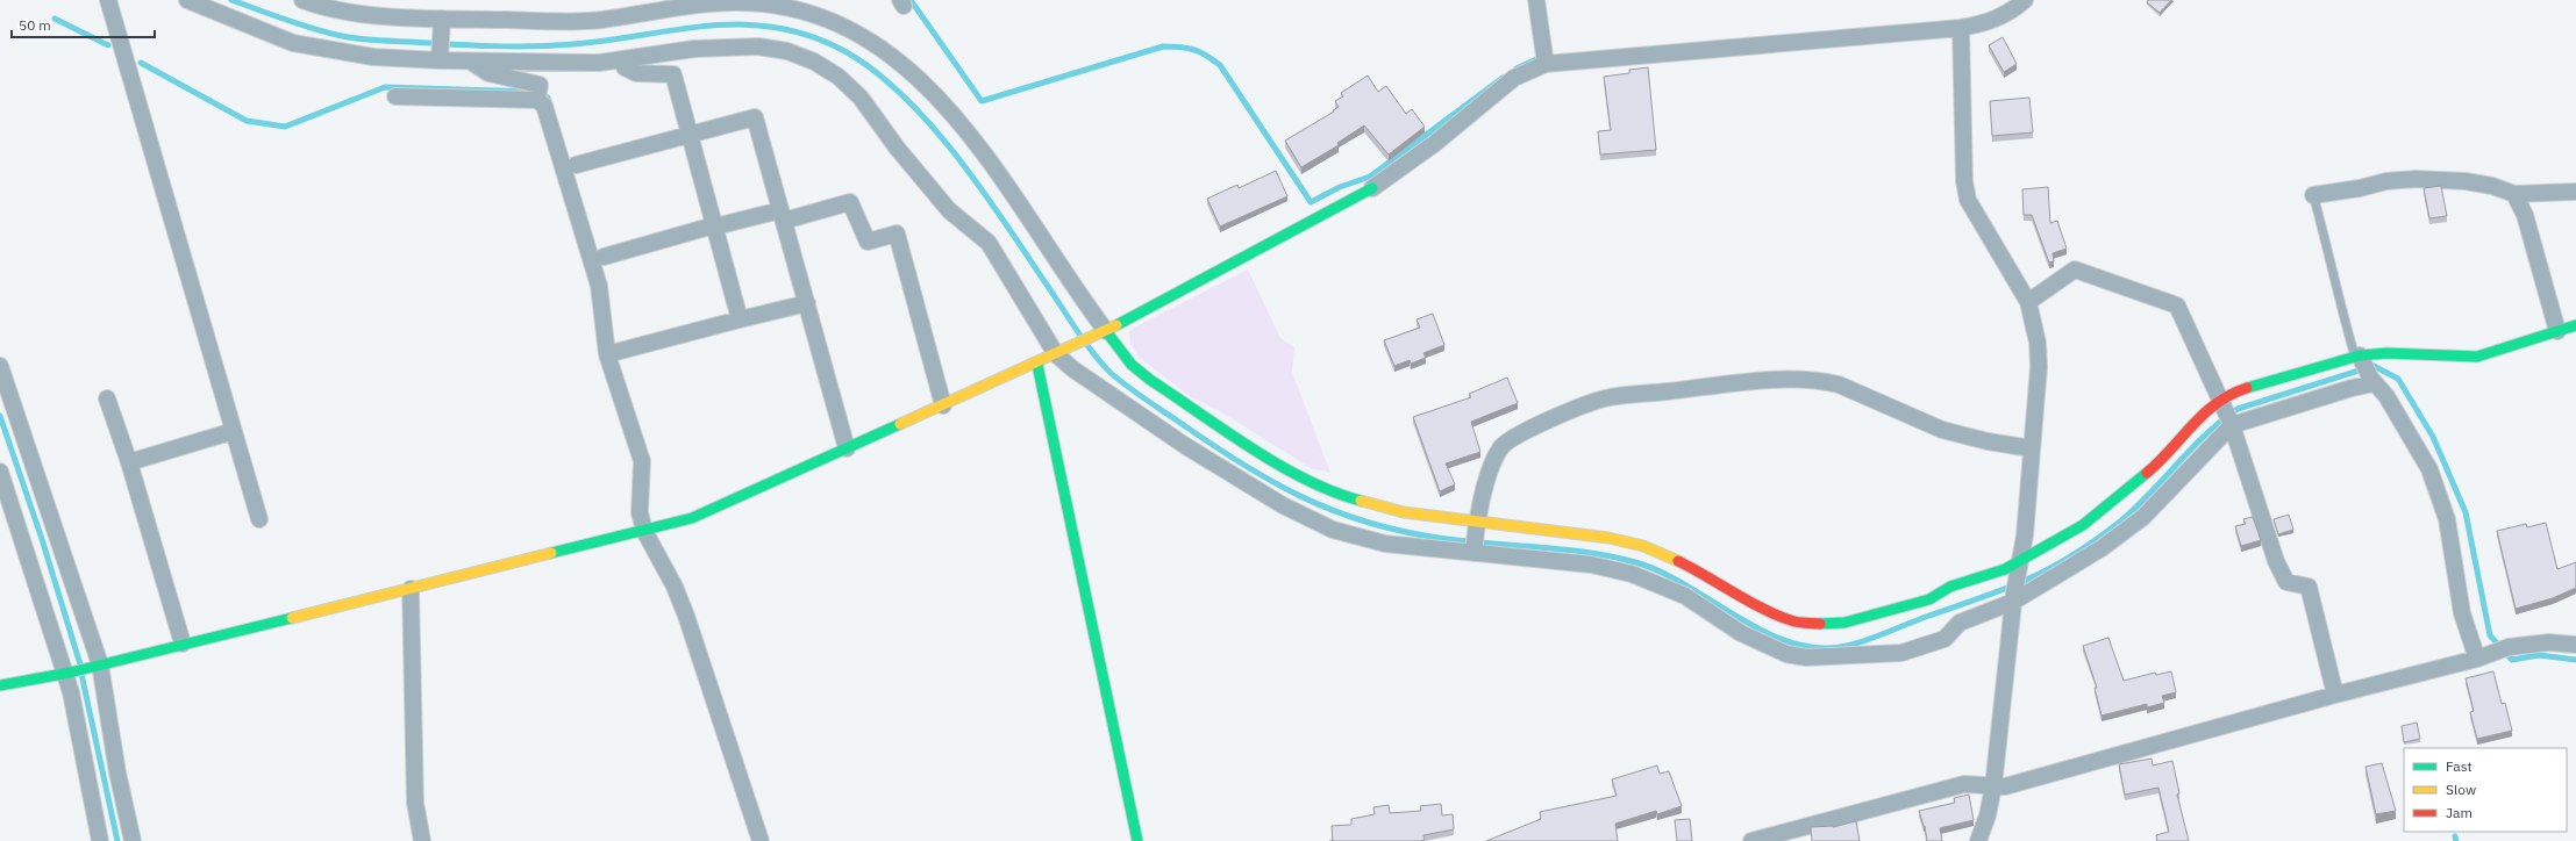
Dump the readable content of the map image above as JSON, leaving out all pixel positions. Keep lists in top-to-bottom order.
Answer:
{
  "legend": ["Fast", "Slow", "Jam"],
  "scale_bar": "50 m"
}
